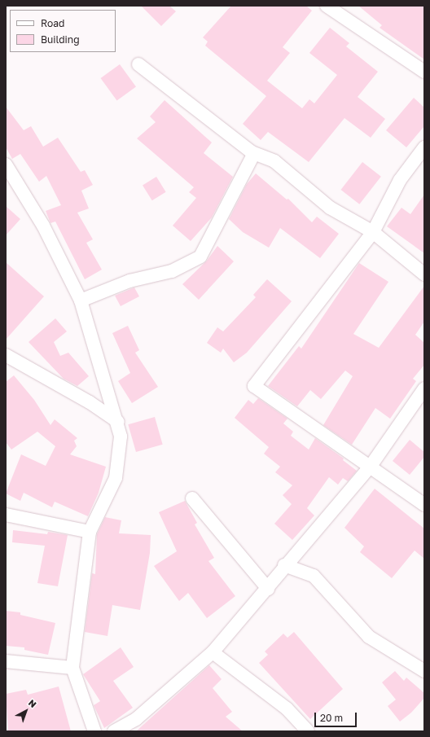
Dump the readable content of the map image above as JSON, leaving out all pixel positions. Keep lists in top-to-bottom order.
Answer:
{
  "legend": ["Road", "Building"],
  "scale_bar": "20 m",
  "north": "top right"
}
